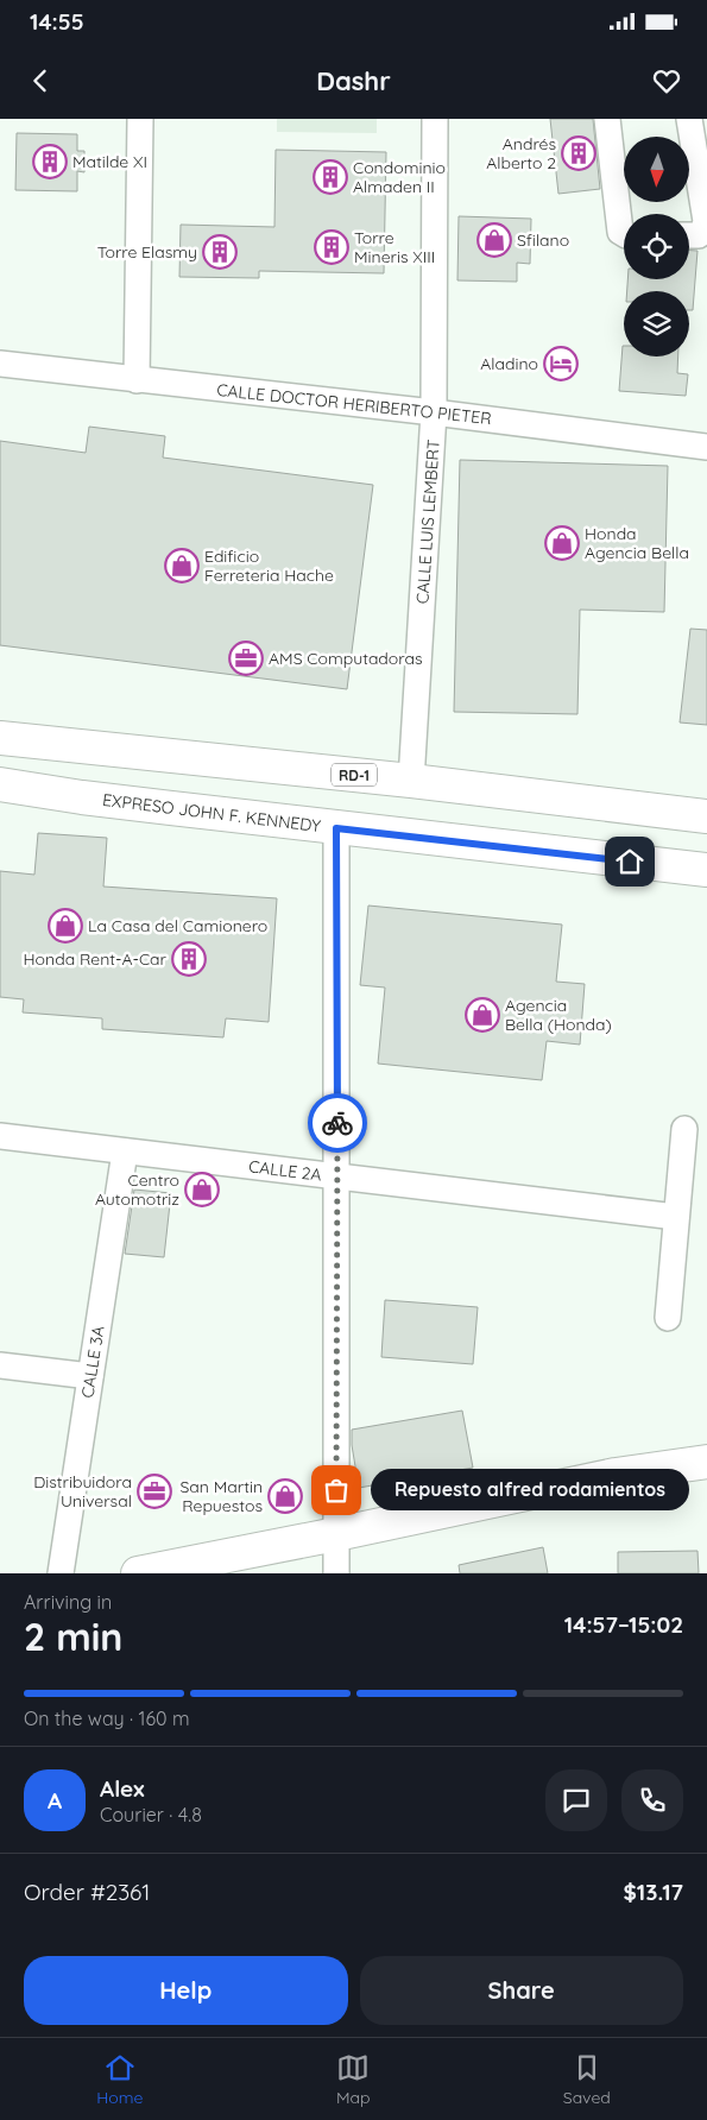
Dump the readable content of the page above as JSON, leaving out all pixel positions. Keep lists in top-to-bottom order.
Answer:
{
  "streets": {
    "main road": ["RD-1", "EXPRESO JOHN F. KENNEDY"],
    "street": [
      "CALLE DOCTOR HERIBERTO PIETER",
      "CALLE LUIS LEMBERT",
      "CALLE 2A",
      "CALLE 3A"
    ]
  },
  "crossings": [
    ["CALLE DOCTOR HERIBERTO PIETER", "CALLE LUIS LEMBERT"],
    ["CALLE LUIS LEMBERT", "RD-1"],
    ["CALLE 2A", "CALLE 3A"]
  ],
  "places": {
    "building": [
      "Andrés Alberto 2",
      "Matilde XI",
      "Condominio Almaden II",
      "Torre Mineris XIII",
      "Torre Elasmy",
      "Honda Rent-A-Car"
    ],
    "shop": [
      "Sfilano",
      "Honda Agencia Bella",
      "Edificio Ferreteria Hache",
      "La Casa del Camionero",
      "Agencia Bella (Honda)",
      "Centro Automotriz",
      "San Martin Repuestos"
    ],
    "hotel": ["Aladino"],
    "office": ["AMS Computadoras", "Distribuidora Universal"],
    "other": ["Repuesto alfred rodamientos"]
  },
  "north": "bottom",
  "page": {
    "status": "14:55",
    "header": "Dashr",
    "bubble": "Repuesto alfred rodamientos",
    "heading": ["2 min", "Arriving in", "14:57–15:02"],
    "panel": [
      "Alex",
      "Courier · 4.8",
      "Order #2361",
      "$13.17"
    ],
    "bar": "On the way · 160 m",
    "round": "A",
    "buttons": ["Help", "Share"],
    "tabs": ["Home", "Map", "Saved"]
  }
}
